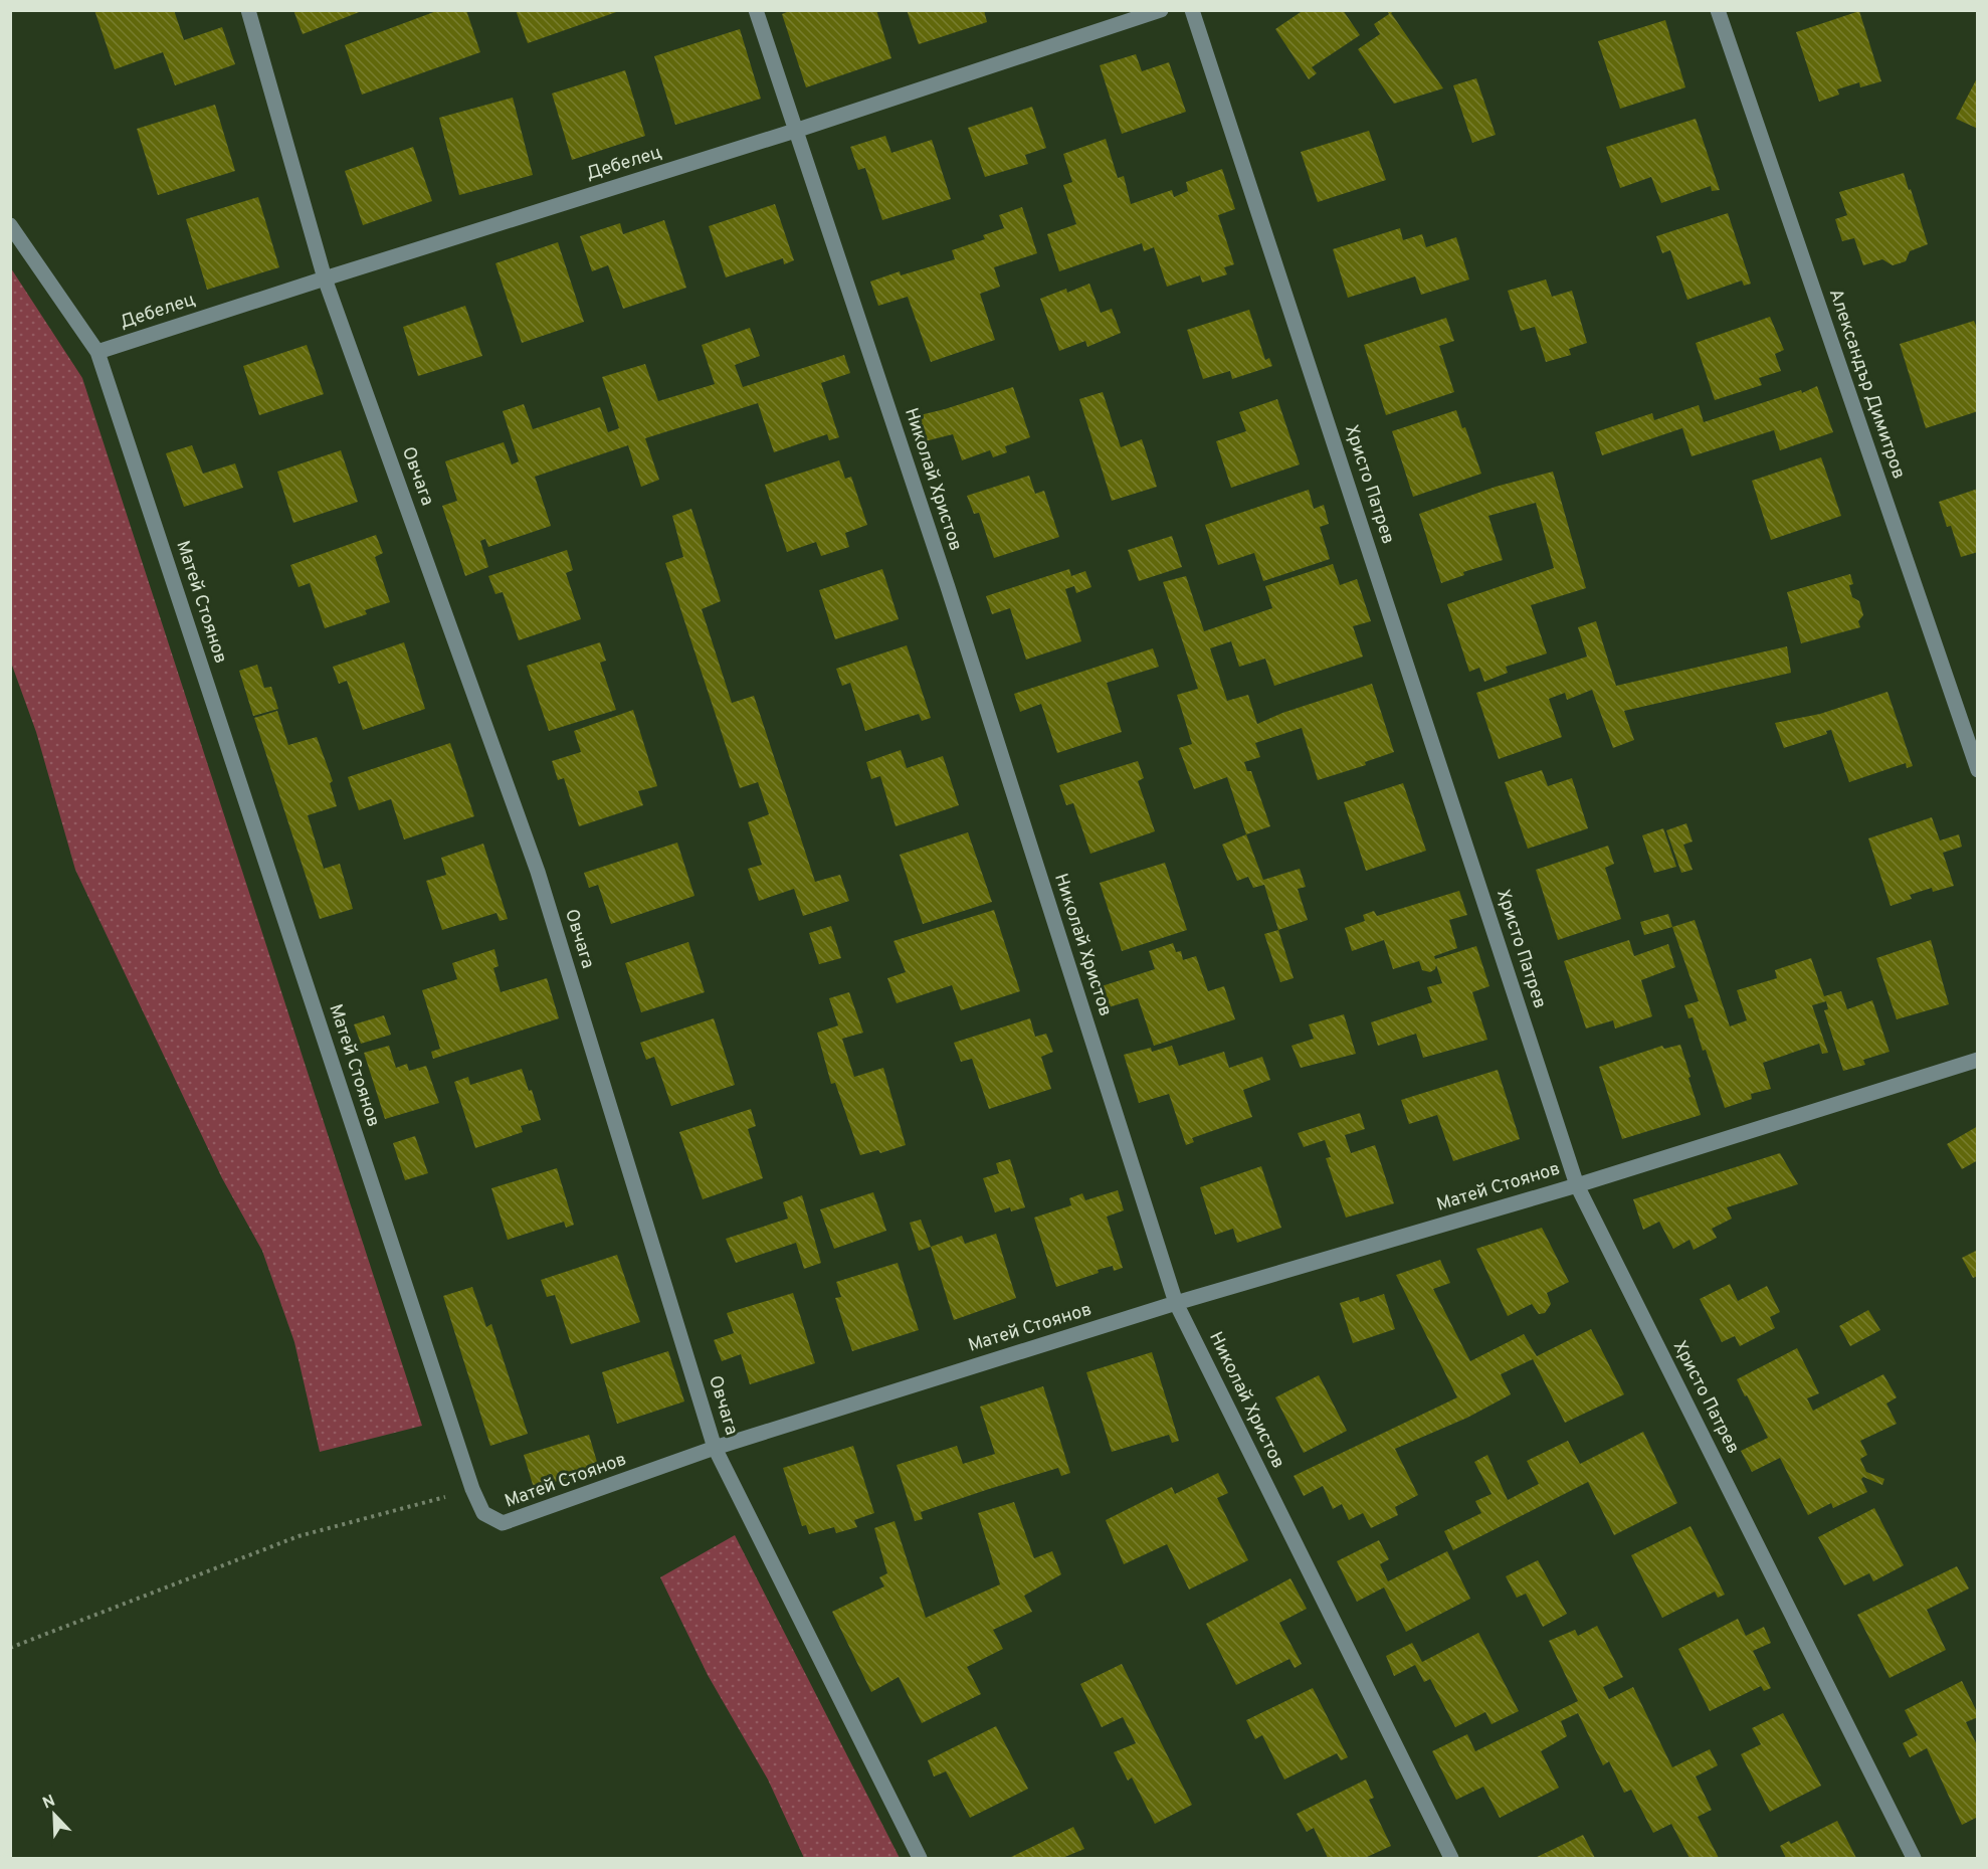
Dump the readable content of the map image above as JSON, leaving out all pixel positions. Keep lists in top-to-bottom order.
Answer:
{
  "streets": {
    "street": [
      "Дебелец",
      "Александър Димитров",
      "Овчага",
      "Николай Христов",
      "Христо Патрев",
      "Матей Стоянов"
    ]
  },
  "crossings": [
    ["Дебелец", "Овчага"],
    ["Дебелец", "Николай Христов"],
    ["Дебелец", "Матей Стоянов"],
    ["Овчага", "Матей Стоянов"],
    ["Николай Христов", "Матей Стоянов"],
    ["Христо Патрев", "Матей Стоянов"]
  ],
  "north": "top left"
}
